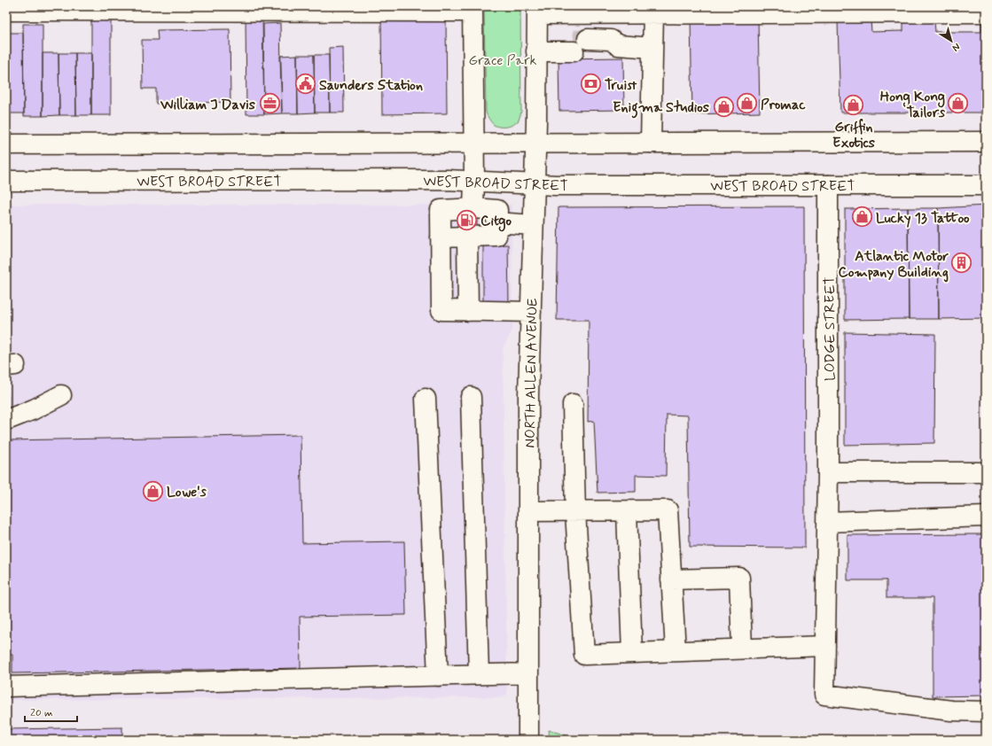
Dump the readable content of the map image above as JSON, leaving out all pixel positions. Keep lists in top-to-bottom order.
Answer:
{
  "streets": {
    "main road": ["WEST BROAD STREET", "LODGE STREET", "NORTH ALLEN AVENUE"]
  },
  "crossings": [
    ["WEST BROAD STREET", "LODGE STREET"],
    ["WEST BROAD STREET", "NORTH ALLEN AVENUE"]
  ],
  "parks": ["Grace Park"],
  "places": {
    "public building": ["Saunders Station"],
    "bank": ["Truist"],
    "office": ["William J Davis"],
    "shop": [
      "Promac",
      "Hong Kong Tailors",
      "Griffin Exotics",
      "Enigma Studios",
      "Lucky 13 Tattoo",
      "Lowe's"
    ],
    "fuel station": ["Citgo"],
    "building": ["Atlantic Motor Company Building"]
  },
  "scale_bar": "20 m",
  "north": "bottom right"
}
